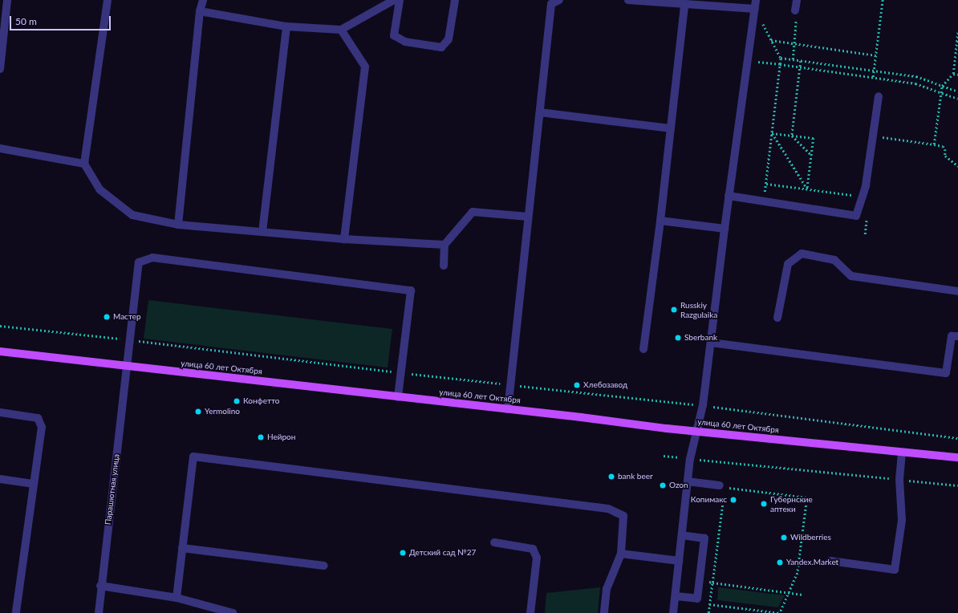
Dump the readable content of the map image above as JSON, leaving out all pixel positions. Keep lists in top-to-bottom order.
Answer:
{
  "streets": {
    "main road": ["улица 60 лет Октября"],
    "street": ["Парашютная улица"]
  },
  "crossings": [
    ["улица 60 лет Октября", "Парашютная улица"]
  ],
  "places": [
    "Russkiy Razgulaika",
    "Мастер",
    "Sberbank",
    "Хлебозавод",
    "Конфетто",
    "Yermolino",
    "Нейрон",
    "bank beer",
    "Ozon",
    "Копимакс",
    "Губернские аптеки",
    "Wildberries",
    "Детский сад №27",
    "Yandex.Market"
  ],
  "scale_bar": "50 m"
}
